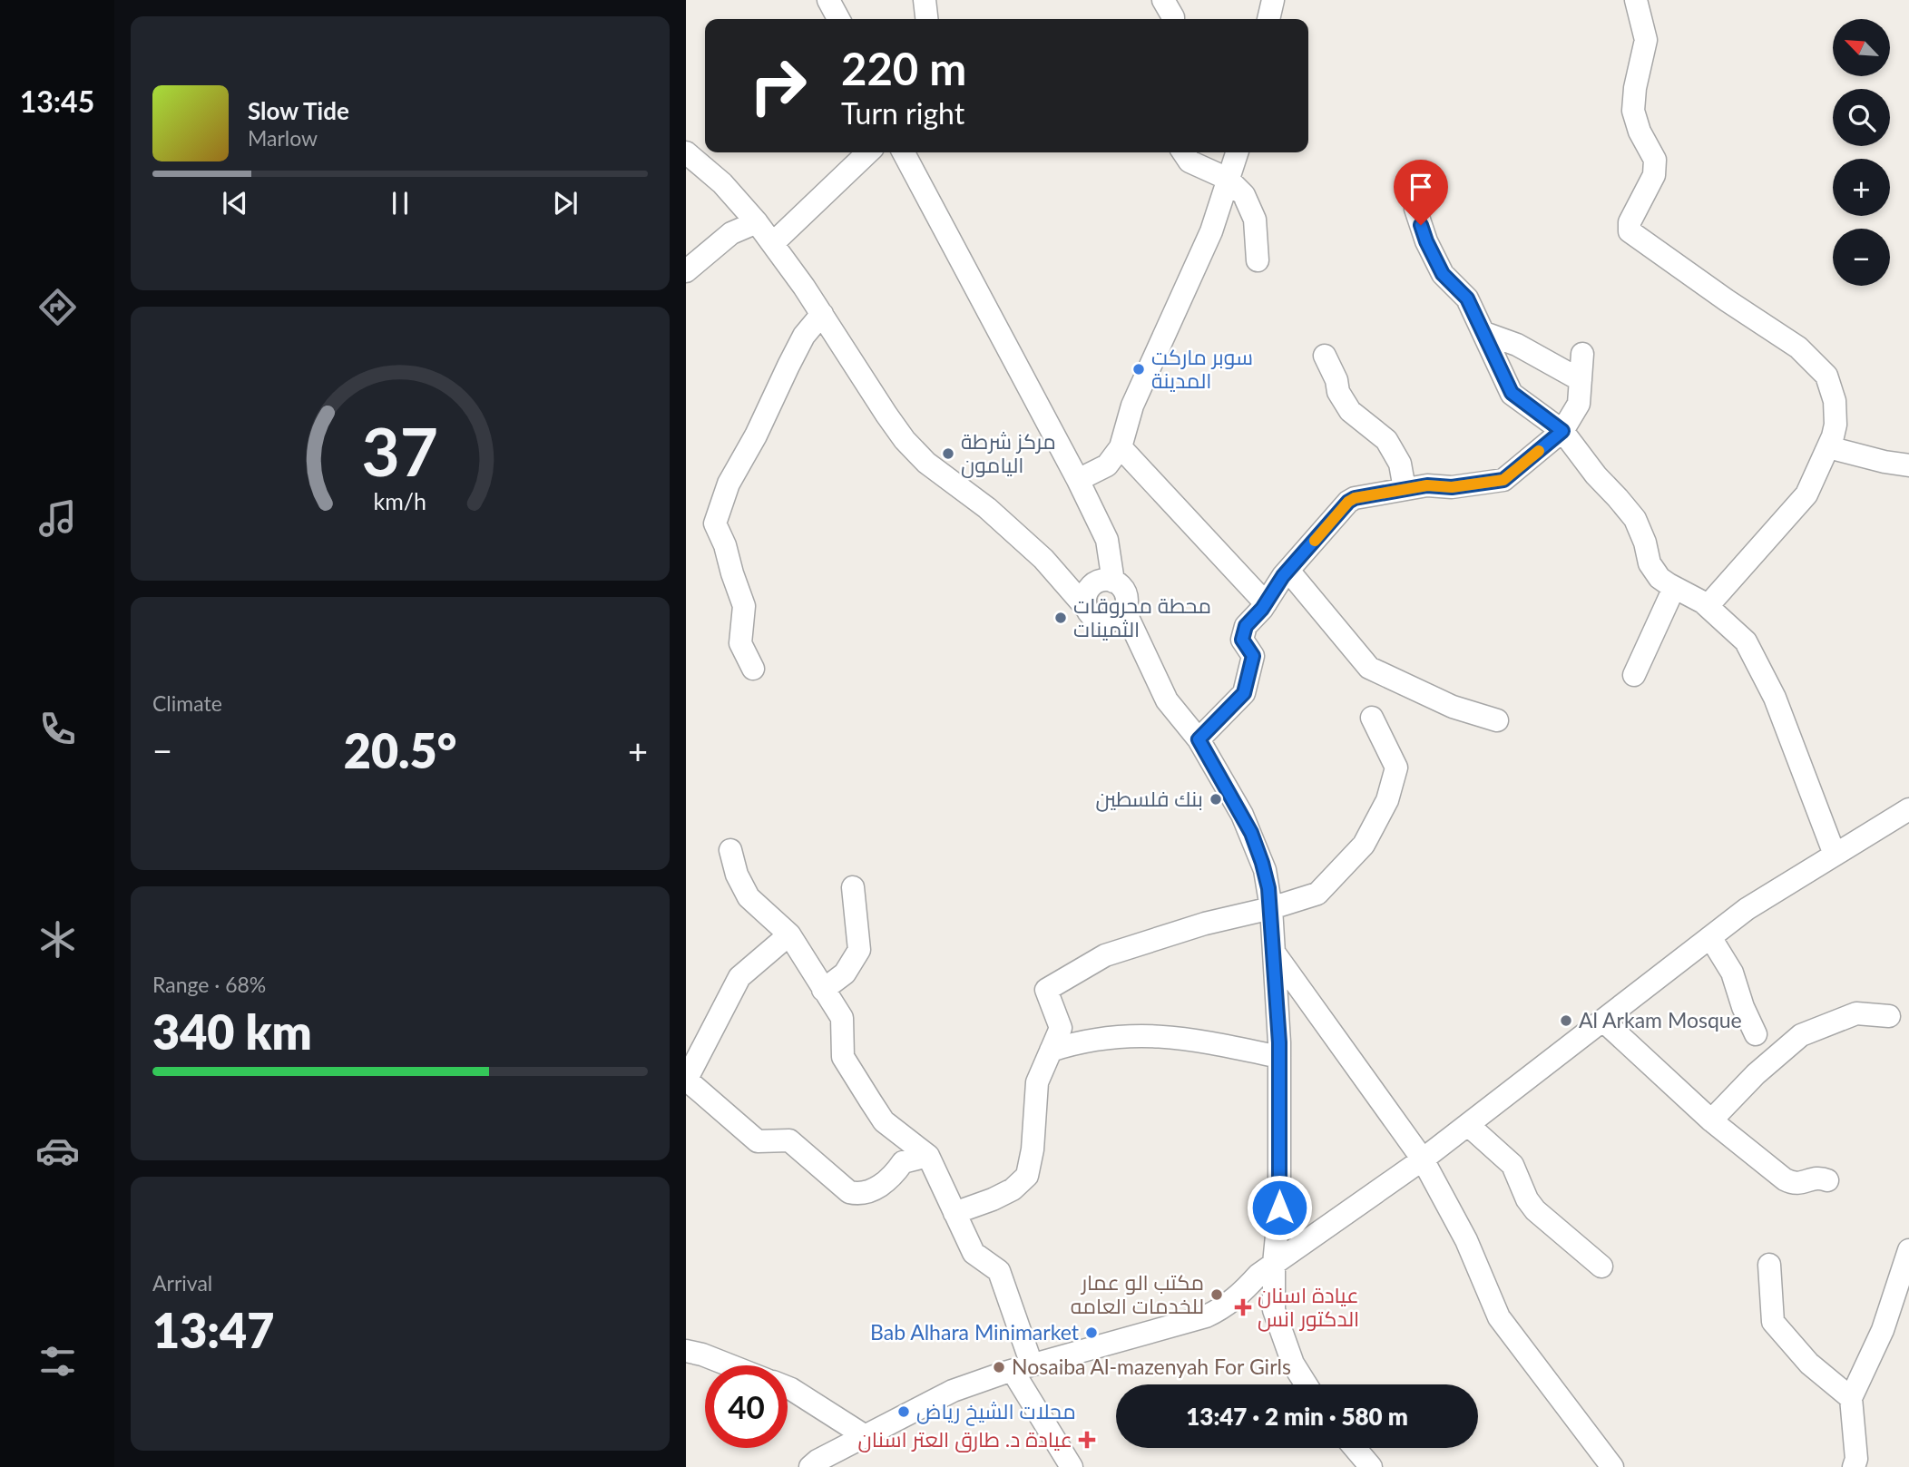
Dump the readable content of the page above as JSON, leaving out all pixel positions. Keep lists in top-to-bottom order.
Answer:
{
  "places": {
    "other": [
      "سوبر ماركت المدينة",
      "مركز شرطة اليامون",
      "محطة محروقات الثمينات",
      "بنك فلسطين",
      "Al Arkam Mosque",
      "مكتب الو عمار للخدمات العامه",
      "Bab Alhara Minimarket",
      "Nosaiba Al-mazenyah For Girls",
      "محلات الشيخ رياض"
    ],
    "health": ["عيادة اسنان الدكتور انس", "عيادة د. طارق العتر اسنان"]
  },
  "north": "top left",
  "page": {
    "tabs": "13:45",
    "map_buttons": ["+", "−"],
    "turn": ["220 m", "Turn right"],
    "song": ["Slow Tide", "Marlow"],
    "tile": [
      "Climate",
      ["Range · 68%", "340 km"],
      ["Arrival", "13:47"]
    ],
    "heat": ["−", "20.5°", "+"],
    "limit": "40",
    "trip": "13:47 · 2 min · 580 m",
    "gauge": ["37", "km/h"]
  }
}
